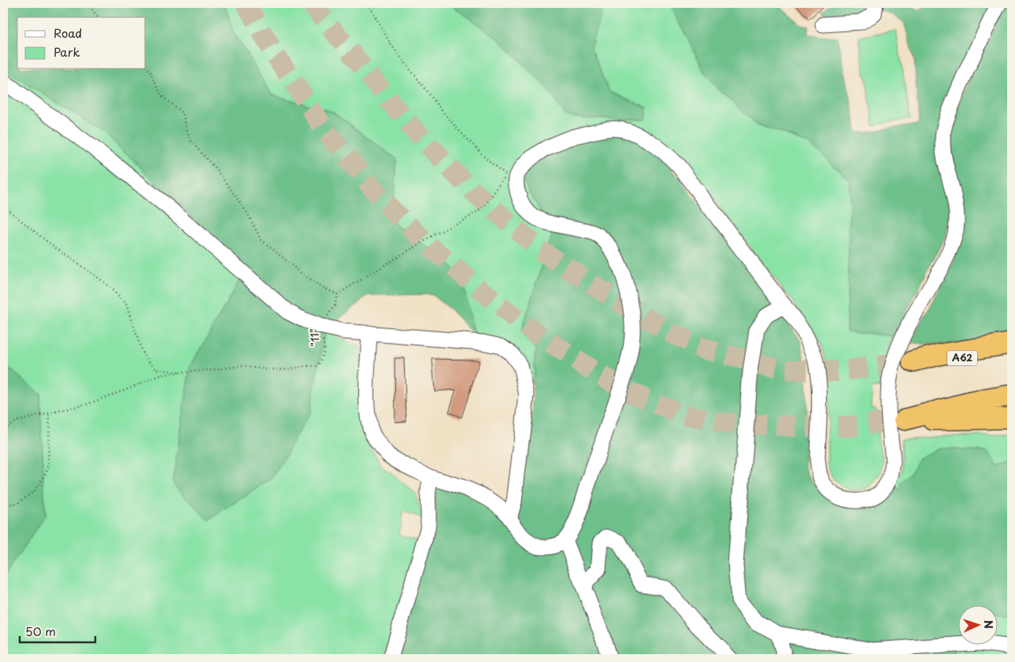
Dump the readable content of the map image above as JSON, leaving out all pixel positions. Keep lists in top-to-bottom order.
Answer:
{
  "streets": {
    "highway": ["Α62"],
    "path": ["\"11\""]
  },
  "legend": ["Road", "Park"],
  "scale_bar": "50 m",
  "north": "right"
}
